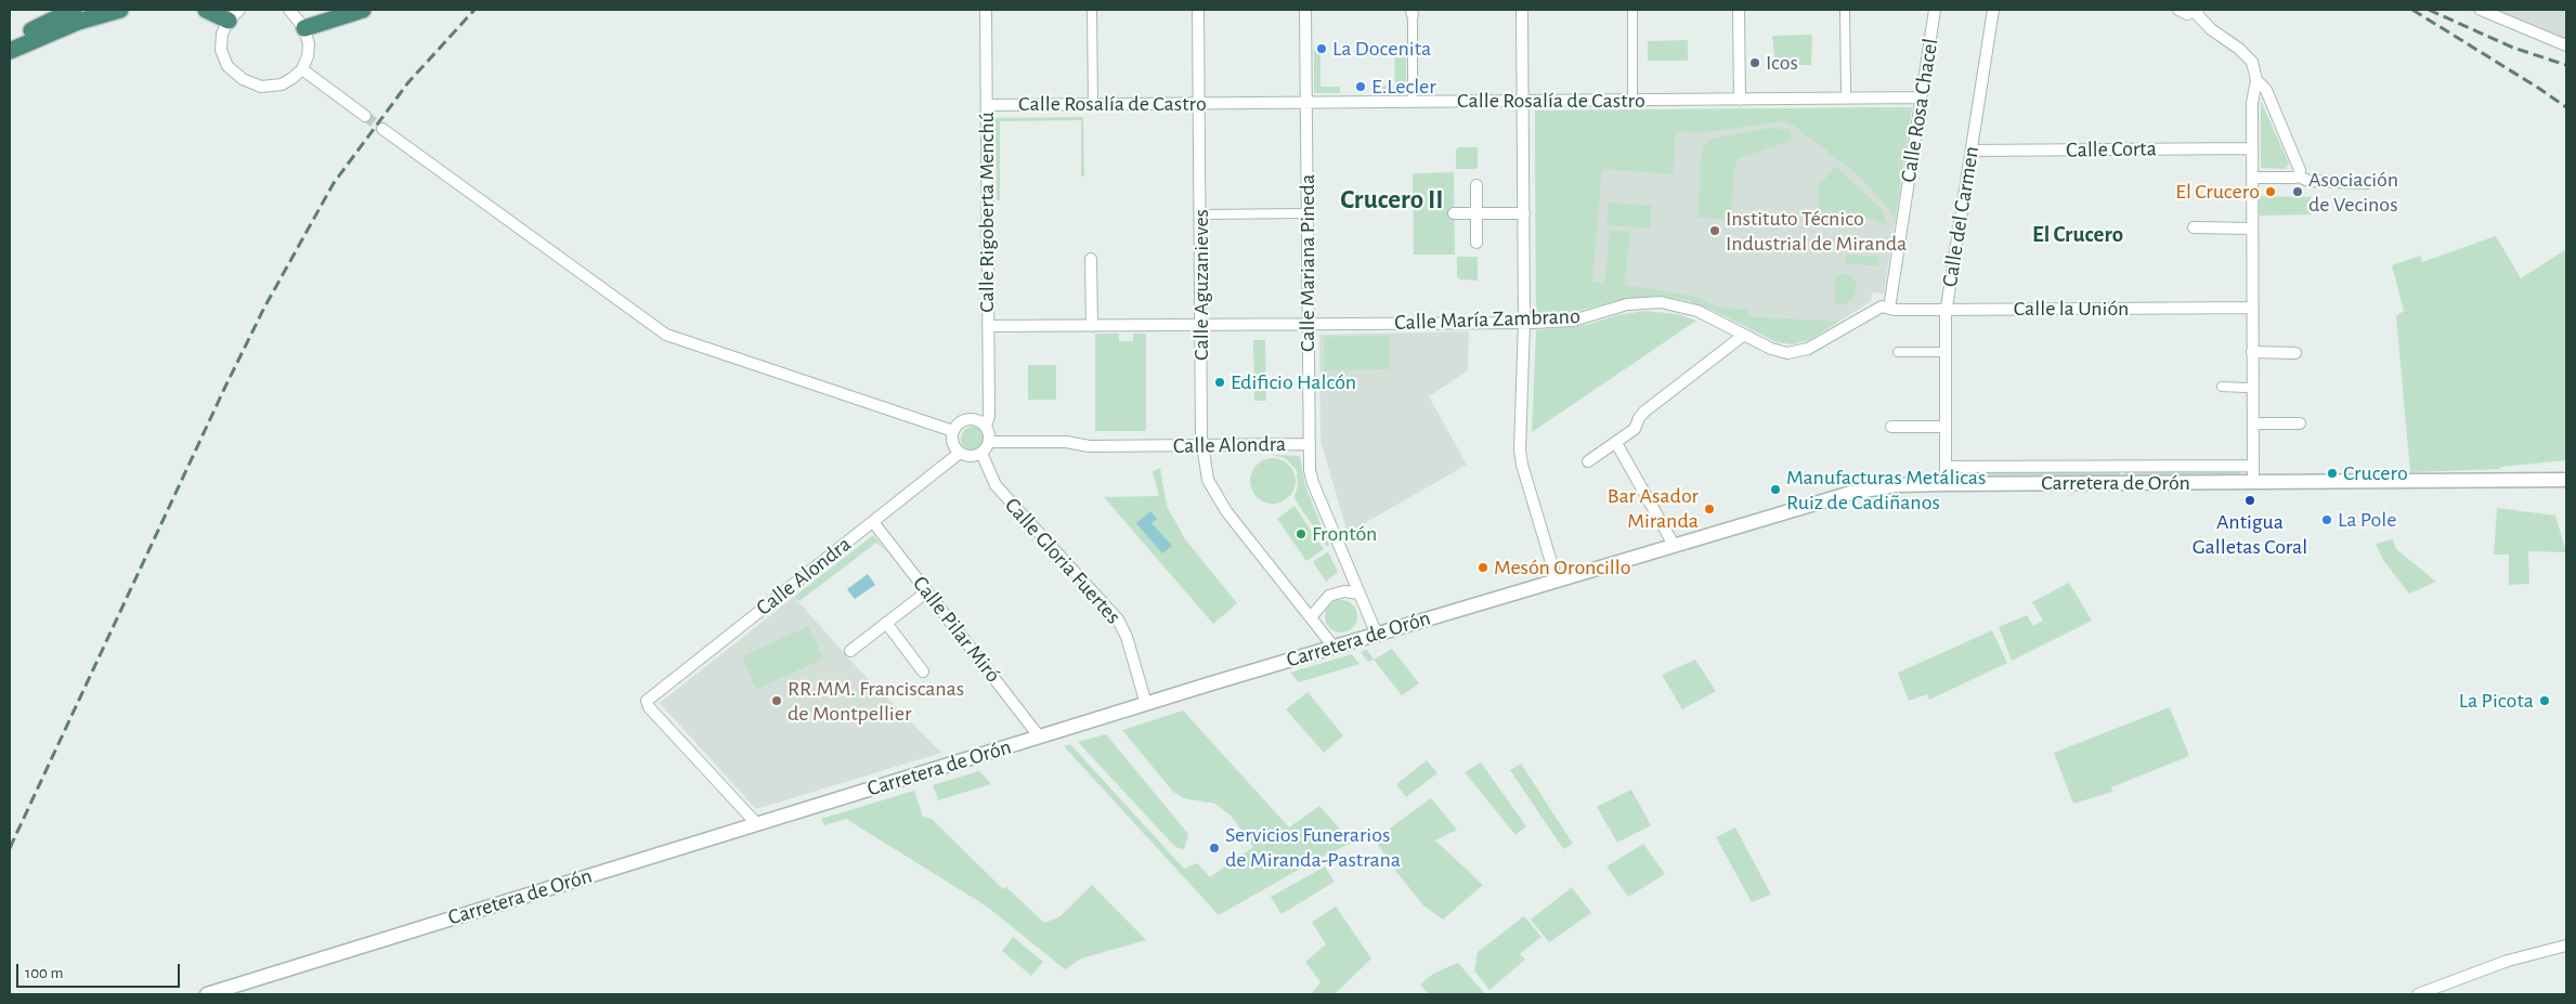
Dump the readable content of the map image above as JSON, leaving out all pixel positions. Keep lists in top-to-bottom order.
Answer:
{
  "streets": {
    "street": [
      "Calle Rosalía de Castro",
      "Calle Rosa Chacel",
      "Calle Corta",
      "Calle Rigoberta Menchú",
      "Calle del Carmen",
      "Calle Mariana Pineda",
      "Calle Aguzanieves",
      "Calle la Unión",
      "Calle María Zambrano",
      "Calle Alondra",
      "Carretera de Orón",
      "Calle Gloria Fuertes",
      "Calle Pilar Miró"
    ]
  },
  "crossings": [
    ["Calle Rosalía de Castro", "Calle Rosa Chacel"],
    ["Calle Rosalía de Castro", "Calle Rigoberta Menchú"],
    ["Calle Rosalía de Castro", "Calle Mariana Pineda"],
    ["Calle Rosalía de Castro", "Calle Aguzanieves"],
    ["Calle Rosa Chacel", "Calle la Unión"],
    ["Calle Rosa Chacel", "Calle María Zambrano"],
    ["Calle Corta", "Calle del Carmen"],
    ["Calle Rigoberta Menchú", "Calle María Zambrano"],
    ["Calle Rigoberta Menchú", "Calle Alondra"],
    ["Calle Rigoberta Menchú", "Calle Gloria Fuertes"],
    ["Calle del Carmen", "Calle la Unión"],
    ["Calle del Carmen", "Carretera de Orón"],
    ["Calle Mariana Pineda", "Calle María Zambrano"],
    ["Calle Mariana Pineda", "Calle Alondra"],
    ["Calle Mariana Pineda", "Carretera de Orón"],
    ["Calle Aguzanieves", "Calle María Zambrano"],
    ["Calle Aguzanieves", "Calle Alondra"],
    ["Calle Aguzanieves", "Carretera de Orón"],
    ["Calle la Unión", "Calle María Zambrano"],
    ["Calle Alondra", "Carretera de Orón"],
    ["Calle Alondra", "Calle Gloria Fuertes"],
    ["Calle Alondra", "Calle Pilar Miró"],
    ["Carretera de Orón", "Calle Gloria Fuertes"],
    ["Carretera de Orón", "Calle Pilar Miró"]
  ],
  "districts": ["Crucero II", "El Crucero"],
  "places": [
    "La Docenita",
    "Icos",
    "E.Lecler",
    "El Crucero",
    "Asociación de Vecinos",
    "Instituto Técnico Industrial de Miranda",
    "Edificio Halcón",
    "Crucero",
    "Manufacturas Metálicas Ruiz de Cadiñanos",
    "Antigua Galletas Coral",
    "Bar Asador Miranda",
    "La Pole",
    "Frontón",
    "Mesón Oroncillo",
    "RR.MM. Franciscanas de Montpellier",
    "La Picota",
    "Servicios Funerarios de Miranda-Pastrana"
  ],
  "scale_bar": "100 m"
}
